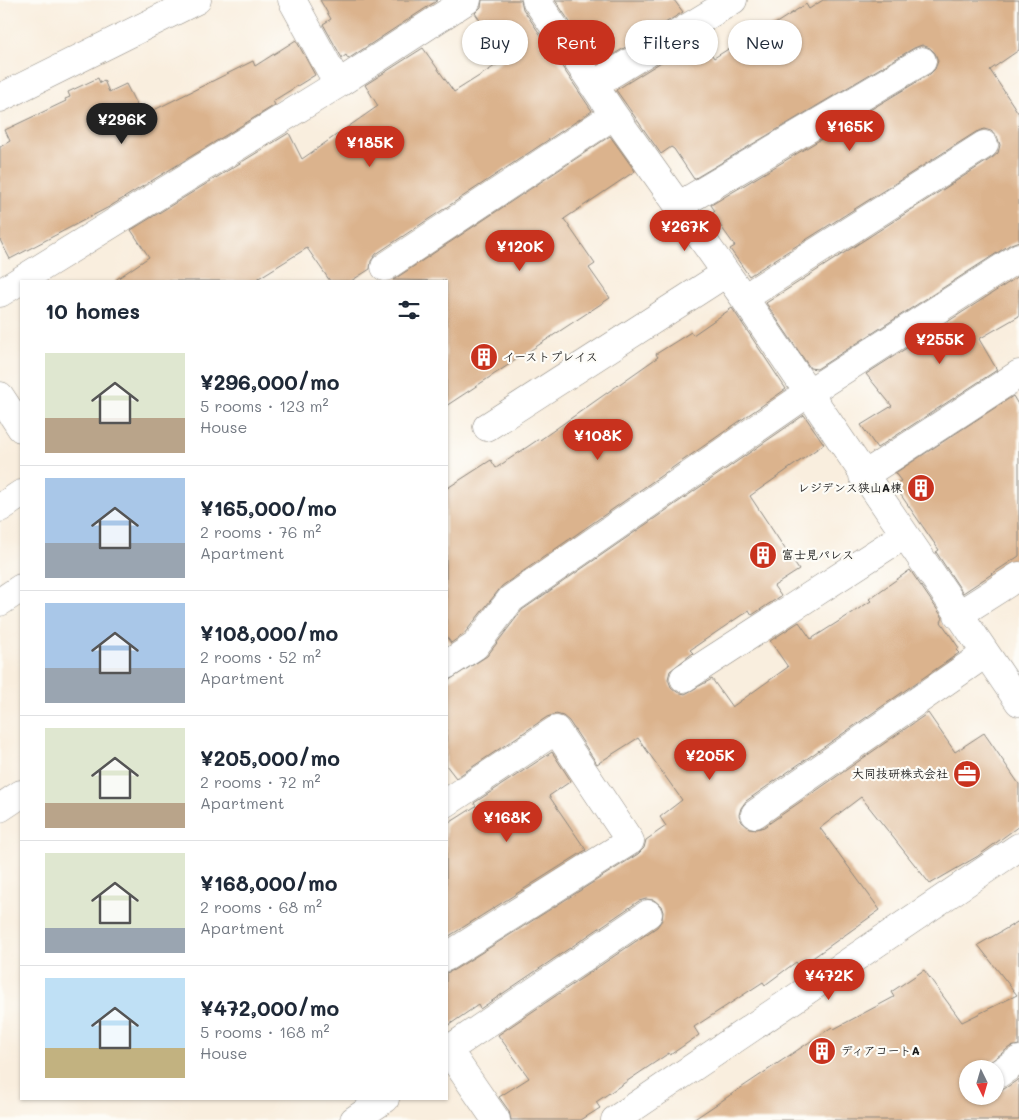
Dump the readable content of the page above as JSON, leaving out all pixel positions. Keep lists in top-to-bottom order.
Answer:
{
  "places": {
    "building": [
      "イーストプレイス",
      "レジデンス狭山A棟",
      "富士見パレス",
      "ディアコートA"
    ],
    "office": ["大同技研株式会社"]
  },
  "north": "bottom",
  "page": {
    "chip": [
      "Buy",
      "Rent",
      "Filters",
      "New"
    ],
    "price": [
      "¥296K",
      "¥165K",
      "¥185K",
      "¥267K",
      "¥120K",
      "¥255K",
      "¥108K",
      "¥205K",
      "¥168K",
      "¥472K"
    ],
    "heading": "10 homes",
    "list": [
      {
        "name": "¥296,000/mo",
        "note": "5 rooms · 123 m² · House"
      },
      {
        "name": "¥165,000/mo",
        "note": "2 rooms · 76 m² · Apartment"
      },
      {
        "name": "¥108,000/mo",
        "note": "2 rooms · 52 m² · Apartment"
      },
      {
        "name": "¥205,000/mo",
        "note": "2 rooms · 72 m² · Apartment"
      },
      {
        "name": "¥168,000/mo",
        "note": "2 rooms · 68 m² · Apartment"
      },
      {
        "name": "¥472,000/mo",
        "note": "5 rooms · 168 m² · House"
      }
    ]
  }
}
